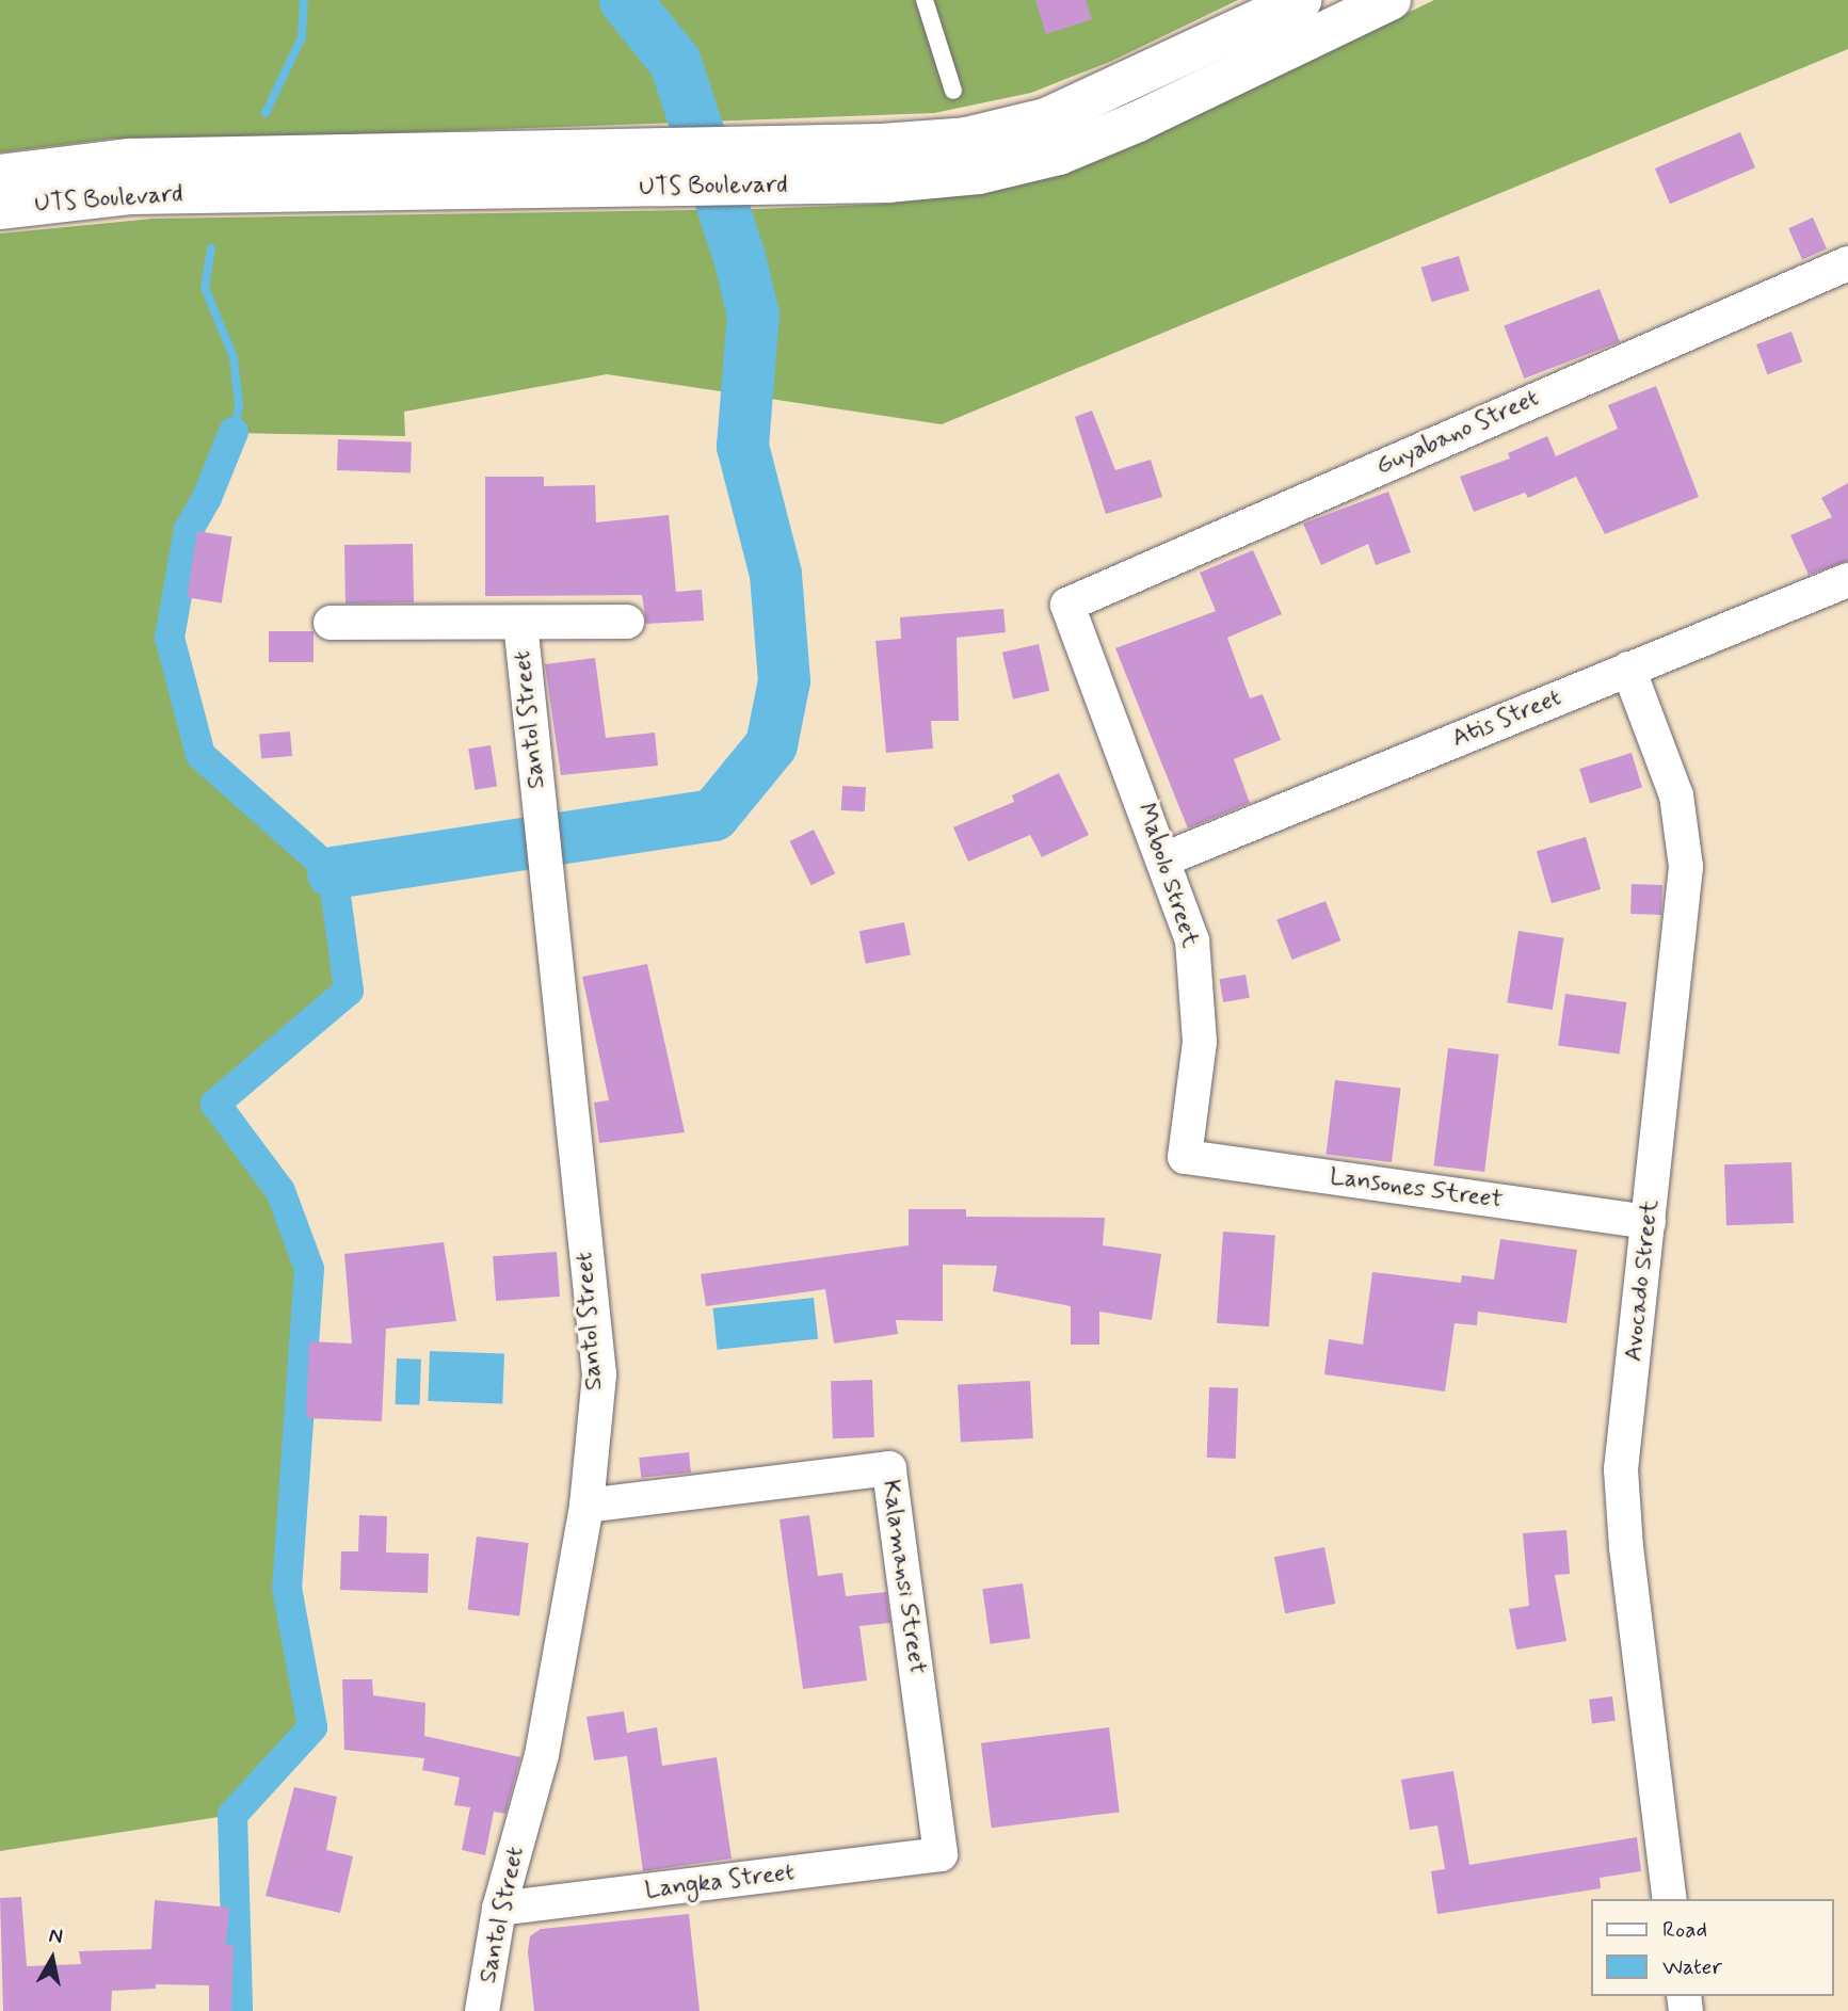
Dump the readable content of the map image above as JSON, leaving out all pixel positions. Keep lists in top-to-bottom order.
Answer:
{
  "streets": {
    "main road": ["UTS Boulevard"],
    "street": [
      "Guyabano Street",
      "Atis Street",
      "Santol Street",
      "Mabolo Street",
      "Lansones Street",
      "Avocado Street",
      "Kalamansi Street",
      "Langka Street"
    ]
  },
  "crossings": [
    ["Guyabano Street", "Mabolo Street"],
    ["Atis Street", "Mabolo Street"],
    ["Atis Street", "Avocado Street"],
    ["Santol Street", "Kalamansi Street"],
    ["Santol Street", "Langka Street"],
    ["Mabolo Street", "Lansones Street"],
    ["Lansones Street", "Avocado Street"],
    ["Kalamansi Street", "Langka Street"]
  ],
  "legend": ["Road", "Water"],
  "north": "top"
}
